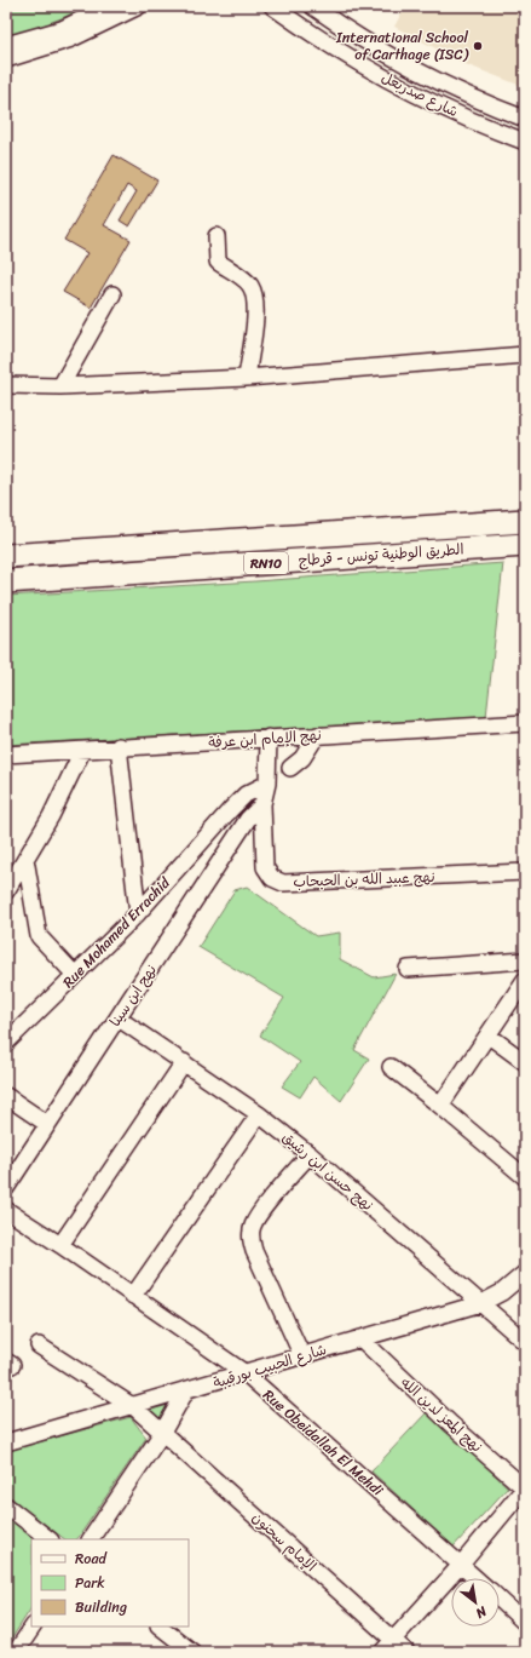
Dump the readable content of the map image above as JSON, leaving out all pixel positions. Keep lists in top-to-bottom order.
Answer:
{
  "streets": {
    "highway": ["الطريق الوطنية تونس - قرطاج", "RN10"],
    "street": [
      "شارع صدربعل",
      "نهج الإمام ابن عرفة",
      "نهج عبيد الله بن الحبحاب",
      "Rue Mohamed Errachid",
      "نهج ابن سينا",
      "نهج حسن ابن رشيق",
      "شارع الحبيب بورقيبة",
      "نهج المعز لدين الله",
      "Rue Obeidallah El Mehdi",
      "الإمام سحنون"
    ]
  },
  "crossings": [
    ["نهج الإمام ابن عرفة", "نهج عبيد الله بن الحبحاب"],
    ["نهج عبيد الله بن الحبحاب", "Rue Mohamed Errachid"],
    ["نهج عبيد الله بن الحبحاب", "نهج ابن سينا"],
    ["نهج ابن سينا", "نهج حسن ابن رشيق"],
    ["نهج حسن ابن رشيق", "شارع الحبيب بورقيبة"],
    ["شارع الحبيب بورقيبة", "نهج المعز لدين الله"],
    ["شارع الحبيب بورقيبة", "Rue Obeidallah El Mehdi"],
    ["شارع الحبيب بورقيبة", "الإمام سحنون"]
  ],
  "places": ["International School of Carthage (ISC)"],
  "legend": ["Road", "Park", "Building"],
  "north": "bottom right"
}
